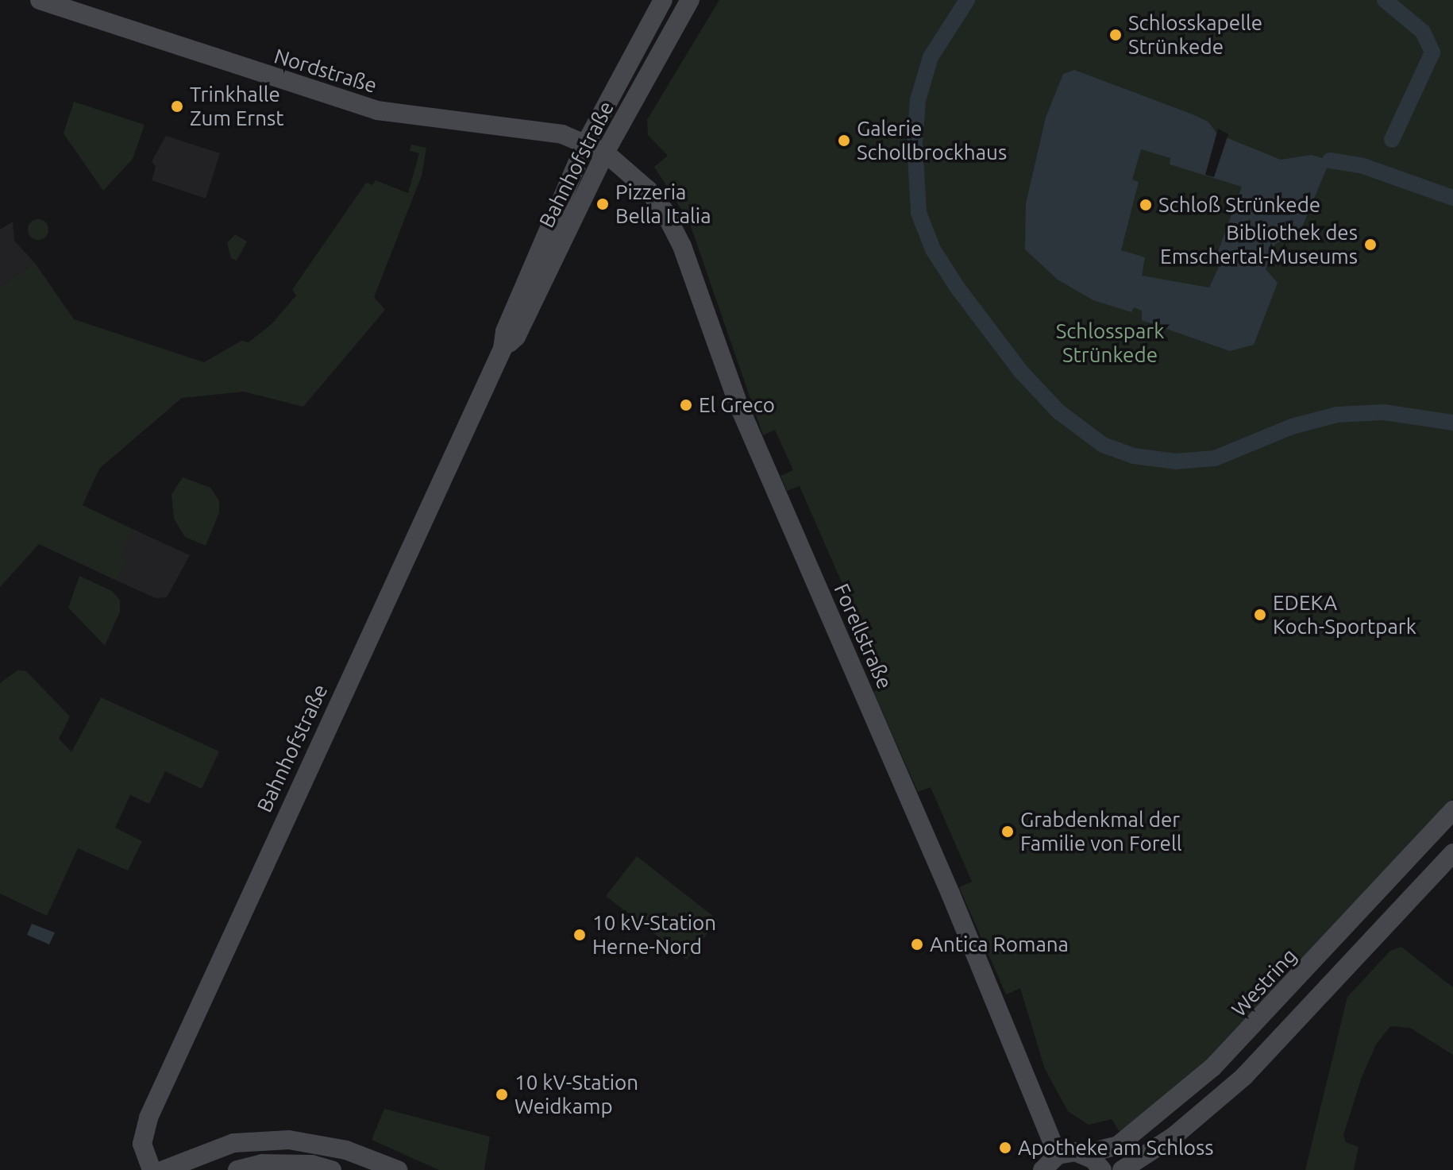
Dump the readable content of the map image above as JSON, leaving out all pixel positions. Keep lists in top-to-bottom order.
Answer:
{
  "streets": {
    "street": [
      "Nordstraße",
      "Bahnhofstraße",
      "Forellstraße",
      "Westring"
    ]
  },
  "crossings": [
    ["Nordstraße", "Bahnhofstraße"],
    ["Nordstraße", "Forellstraße"],
    ["Bahnhofstraße", "Forellstraße"],
    ["Forellstraße", "Westring"]
  ],
  "parks": ["Schlosspark Strünkede"],
  "places": [
    "Schlosskapelle Strünkede",
    "Trinkhalle Zum Ernst",
    "Galerie Schollbrockhaus",
    "Pizzeria Bella Italia",
    "Schloß Strünkede",
    "Bibliothek des Emschertal-Museums",
    "El Greco",
    "EDEKA Koch-Sportpark",
    "Grabdenkmal der Familie von Forell",
    "10 kV-Station Herne-Nord",
    "Antica Romana",
    "10 kV-Station Weidkamp",
    "Apotheke am Schloss"
  ]
}
